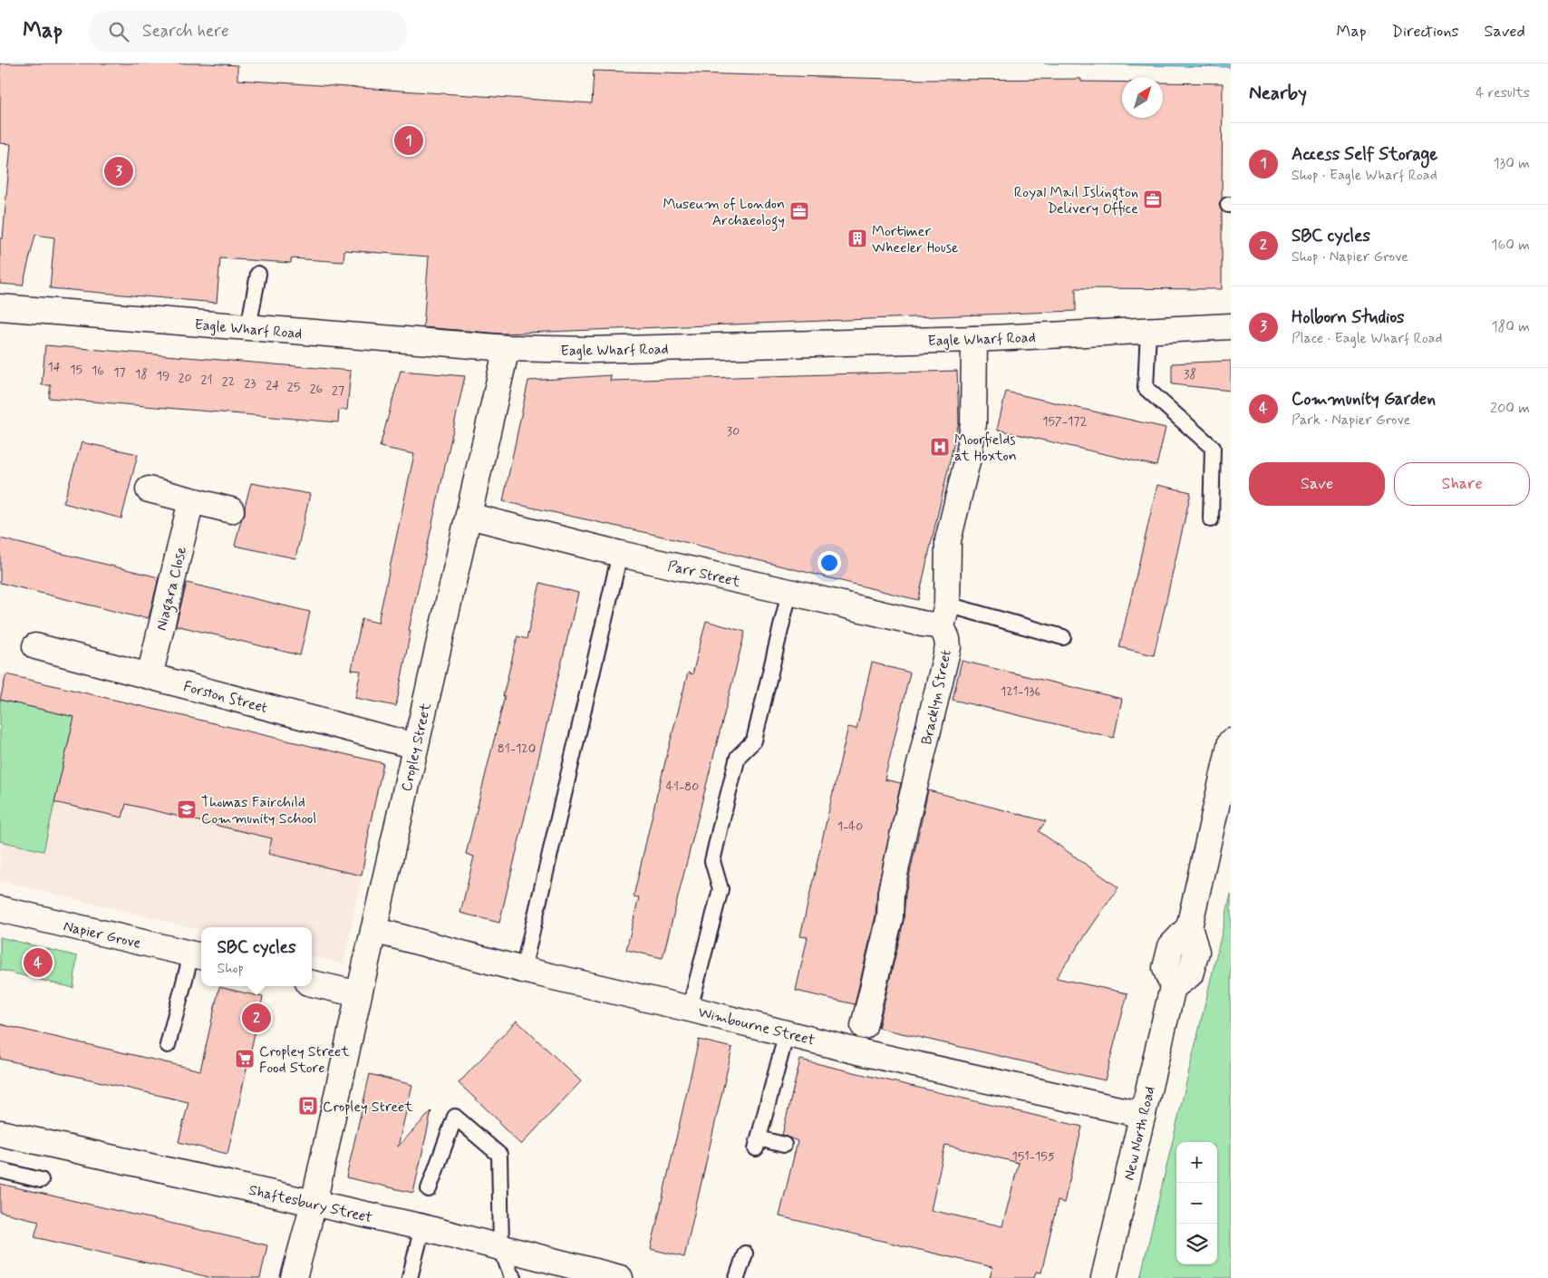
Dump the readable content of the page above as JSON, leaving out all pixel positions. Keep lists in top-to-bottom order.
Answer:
{
  "streets": {
    "street": [
      "Eagle Wharf Road",
      "Parr Street",
      "Niagara Close",
      "Forston Street",
      "Bracklyn Street",
      "Cropley Street",
      "Napier Grove",
      "Wimbourne Street",
      "New North Road",
      "Shaftesbury Street"
    ]
  },
  "crossings": [
    ["Eagle Wharf Road", "Bracklyn Street"],
    ["Eagle Wharf Road", "Cropley Street"],
    ["Parr Street", "Bracklyn Street"],
    ["Parr Street", "Cropley Street"],
    ["Niagara Close", "Forston Street"],
    ["Forston Street", "Cropley Street"],
    ["Bracklyn Street", "Wimbourne Street"],
    ["Cropley Street", "Wimbourne Street"],
    ["Cropley Street", "Shaftesbury Street"],
    ["Wimbourne Street", "New North Road"]
  ],
  "places": {
    "office": ["Royal Mail Islington Delivery Office", "Museum of London Archaeology"],
    "building": ["Mortimer Wheeler House"],
    "hospital": ["Moorfields at Hoxton"],
    "school or university": ["Thomas Fairchild Community School"],
    "supermarket": ["Cropley Street Food Store"],
    "bus stop": ["Cropley Street"]
  },
  "house_numbers": [
    "14",
    "15",
    "16",
    "17",
    "18",
    "38",
    "19",
    "20",
    "21",
    "22",
    "23",
    "24",
    "25",
    "26",
    "27",
    "157-172",
    "30",
    "121-136",
    "81-120",
    "41-80",
    "1-40",
    "151-155"
  ],
  "north": "top right",
  "page": {
    "header": "Map",
    "search": "Search here",
    "nav": ["Map", "Directions", "Saved"],
    "heading": ["Nearby", "4 results"],
    "list": [
      {
        "mark": "1",
        "name": "Access Self Storage",
        "note": "Shop · Eagle Wharf Road",
        "value": "130 m"
      },
      {
        "mark": "2",
        "name": "SBC cycles",
        "note": "Shop · Napier Grove",
        "value": "160 m"
      },
      {
        "mark": "3",
        "name": "Holborn Studios",
        "note": "Place · Eagle Wharf Road",
        "value": "180 m"
      },
      {
        "mark": "4",
        "name": "Community Garden",
        "note": "Park · Napier Grove",
        "value": "200 m"
      }
    ],
    "pins": [
      "1",
      "3",
      "4",
      "2"
    ],
    "buttons": ["Save", "Share"],
    "popup": ["SBC cycles", "Shop"],
    "map_buttons": ["+", "−"]
  }
}
